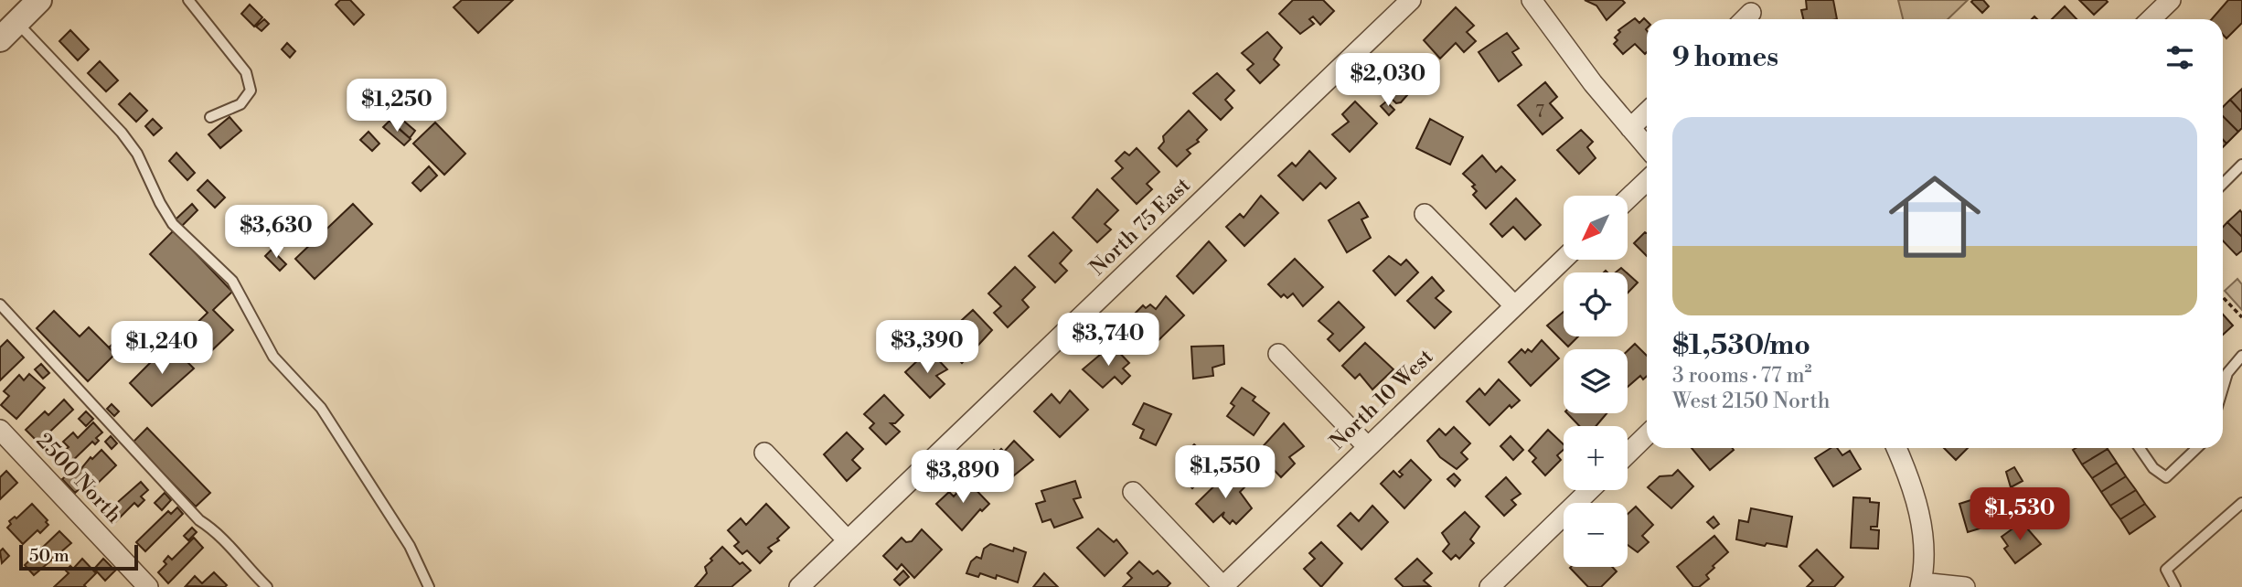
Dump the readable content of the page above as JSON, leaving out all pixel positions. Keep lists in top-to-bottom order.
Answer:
{
  "streets": {
    "street": ["North 75 East", "North 10 West", "2500 North"]
  },
  "house_numbers": ["7"],
  "scale_bar": "50 m",
  "north": "bottom left",
  "page": {
    "heading": "9 homes",
    "price": [
      "$2,030",
      "$1,250",
      "$3,630",
      "$3,740",
      "$3,390",
      "$1,240",
      "$1,550",
      "$3,890",
      "$1,530"
    ],
    "list": [
      {
        "name": "$1,530/mo",
        "note": "3 rooms · 77 m² · West 2150 North"
      }
    ],
    "map_buttons": ["+", "−"],
    "scale": "50 m"
  }
}
